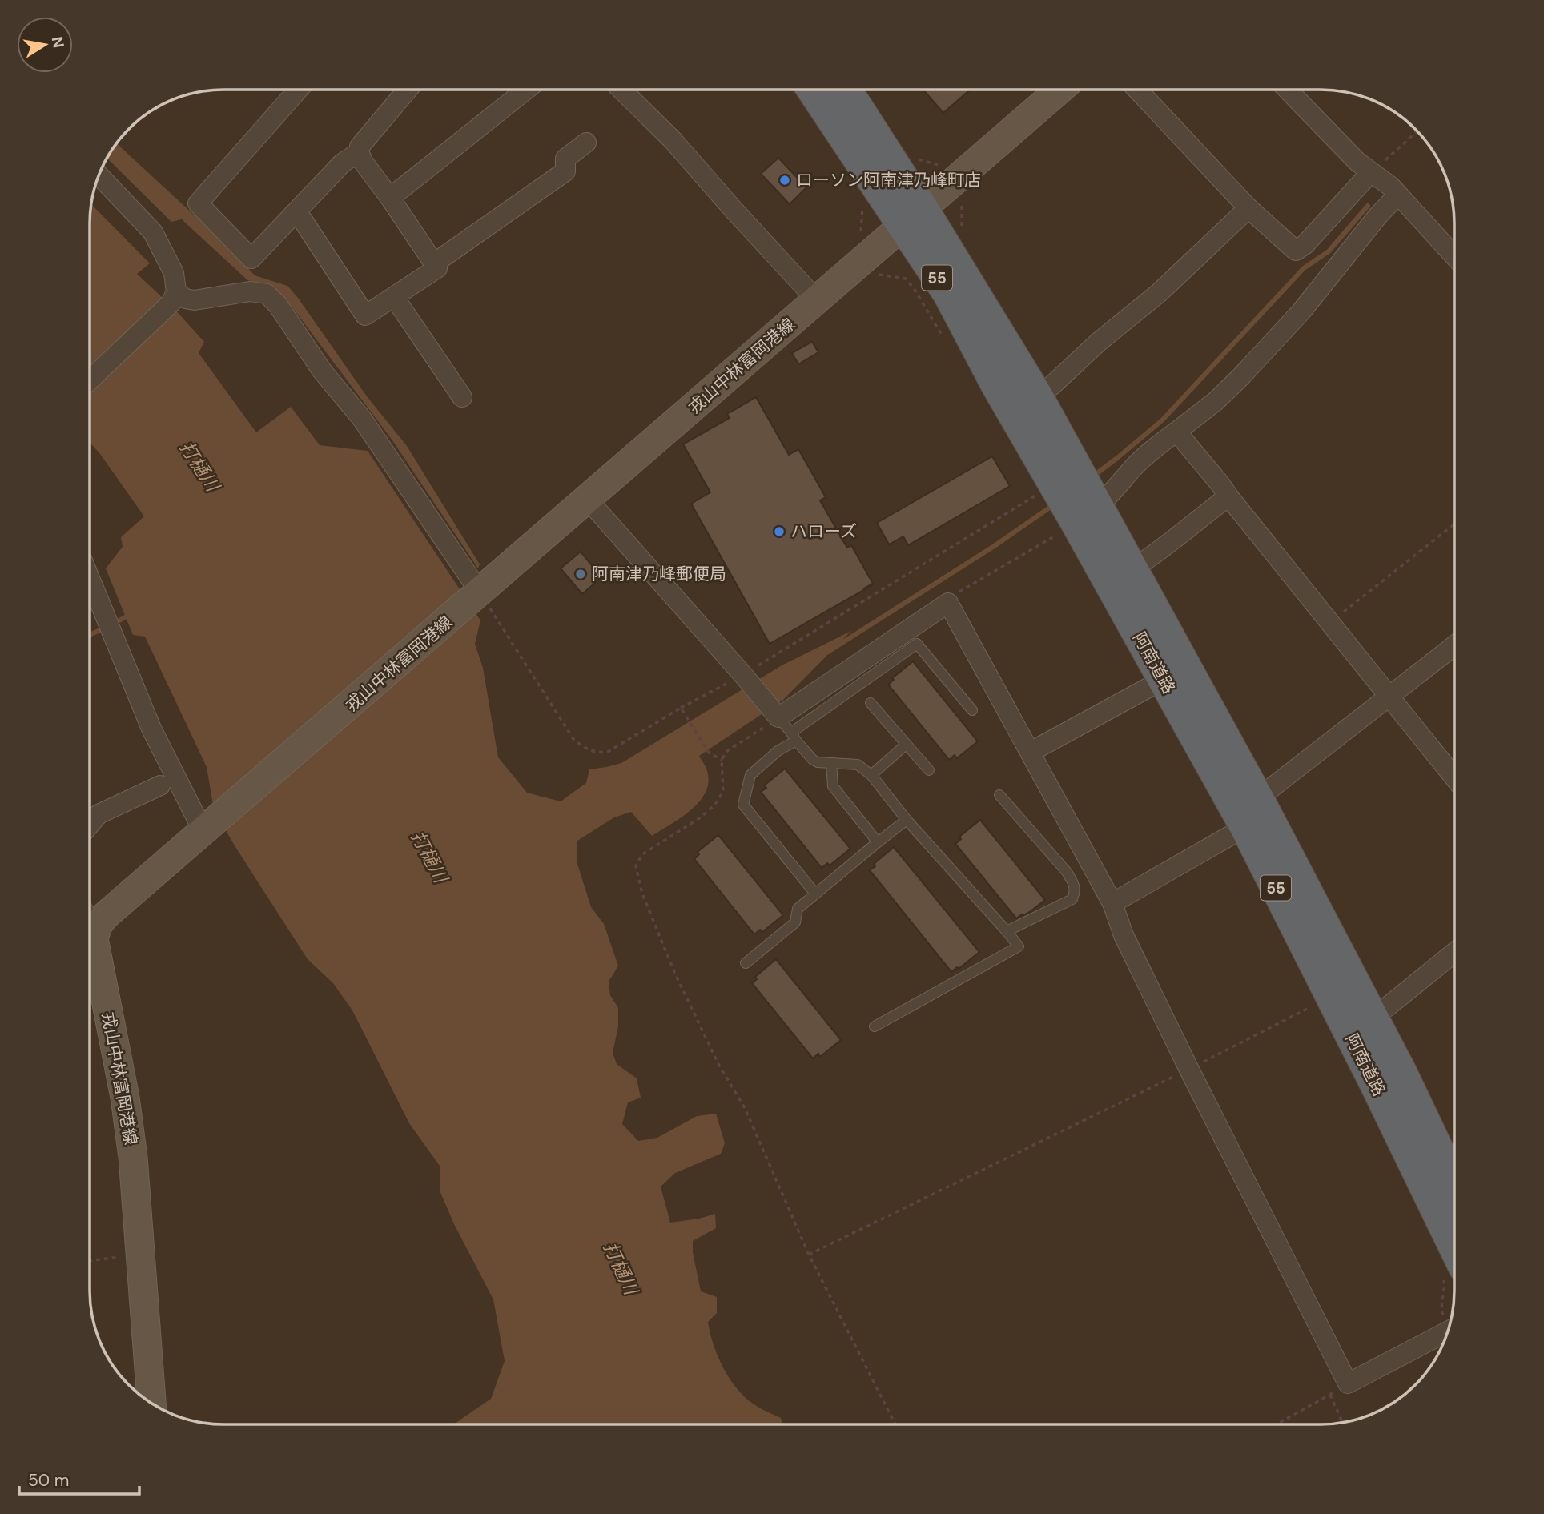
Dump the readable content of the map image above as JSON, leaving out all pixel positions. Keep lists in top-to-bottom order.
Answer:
{
  "streets": {
    "highway": ["55", "阿南道路"],
    "main road": ["戎山中林富岡港線"]
  },
  "crossings": [
    ["戎山中林富岡港線", "阿南道路"]
  ],
  "water": ["打樋川"],
  "places": ["ローソン阿南津乃峰町店", "ハローズ", "阿南津乃峰郵便局"],
  "scale_bar": "50 m",
  "north": "right"
}
